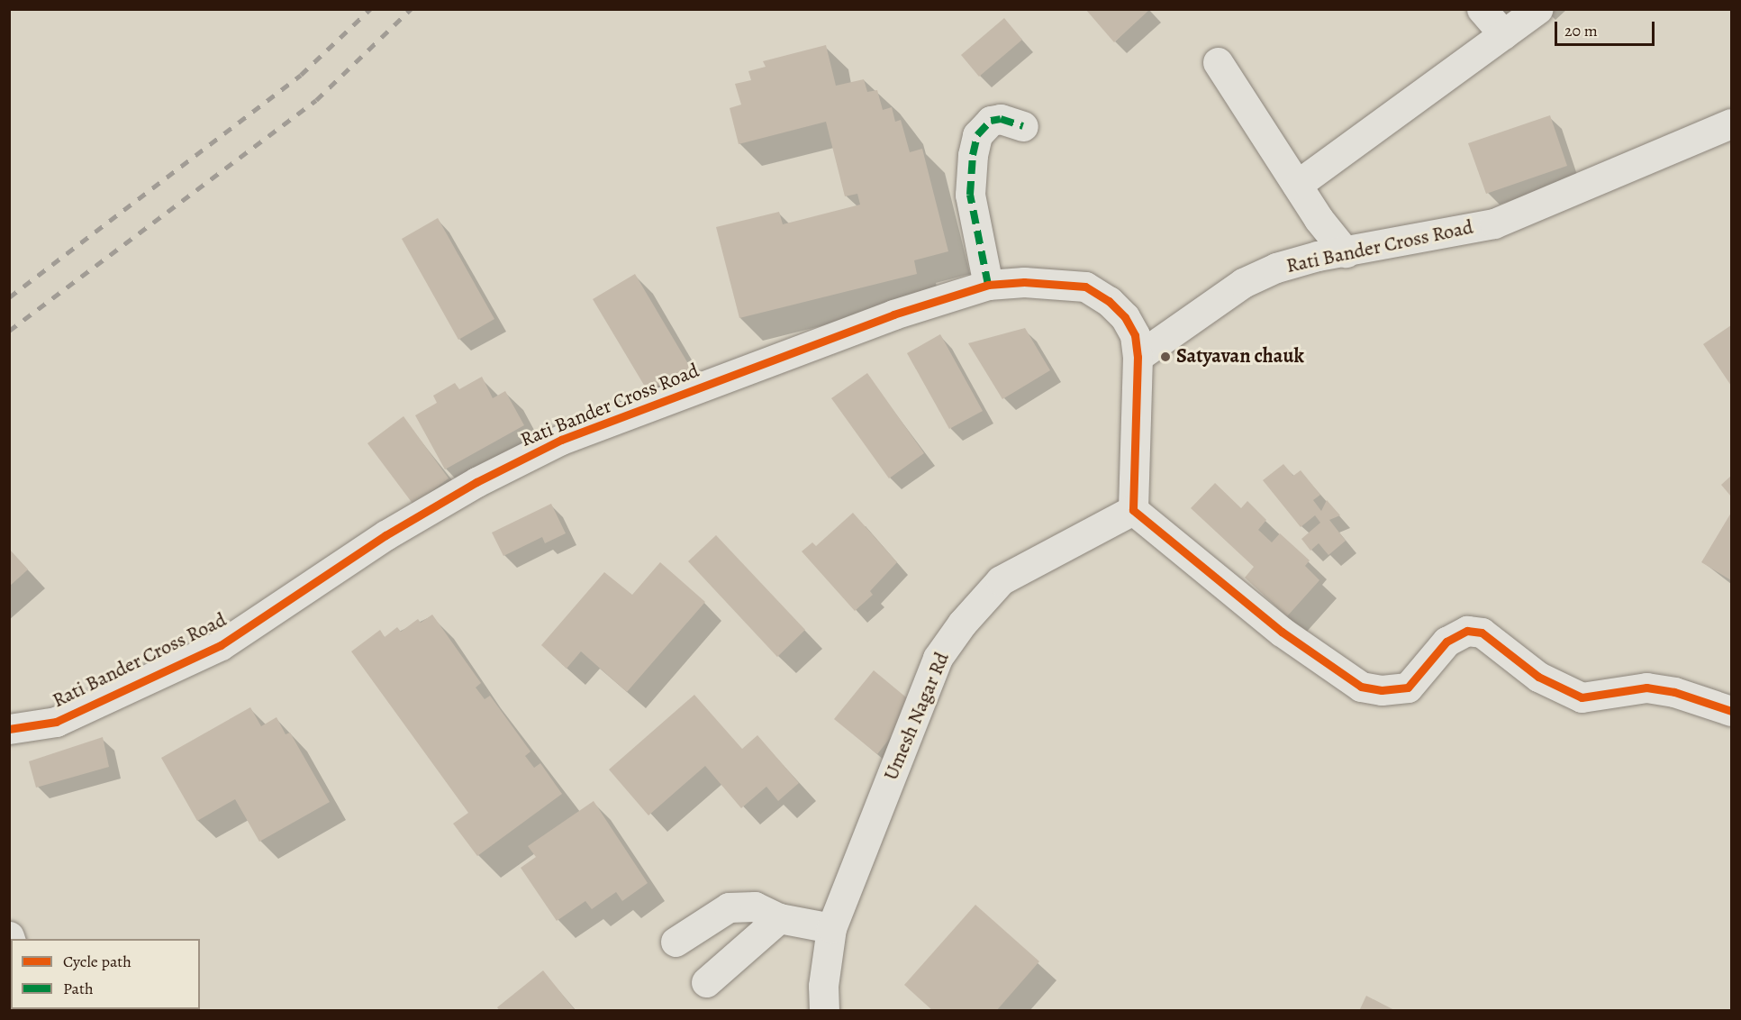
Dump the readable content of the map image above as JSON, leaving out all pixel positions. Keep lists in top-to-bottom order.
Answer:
{
  "streets": {
    "street": ["Rati Bander Cross Road", "Umesh Nagar Rd"]
  },
  "places": ["Satyavan chauk"],
  "legend": ["Cycle path", "Path"],
  "scale_bar": "20 m"
}
